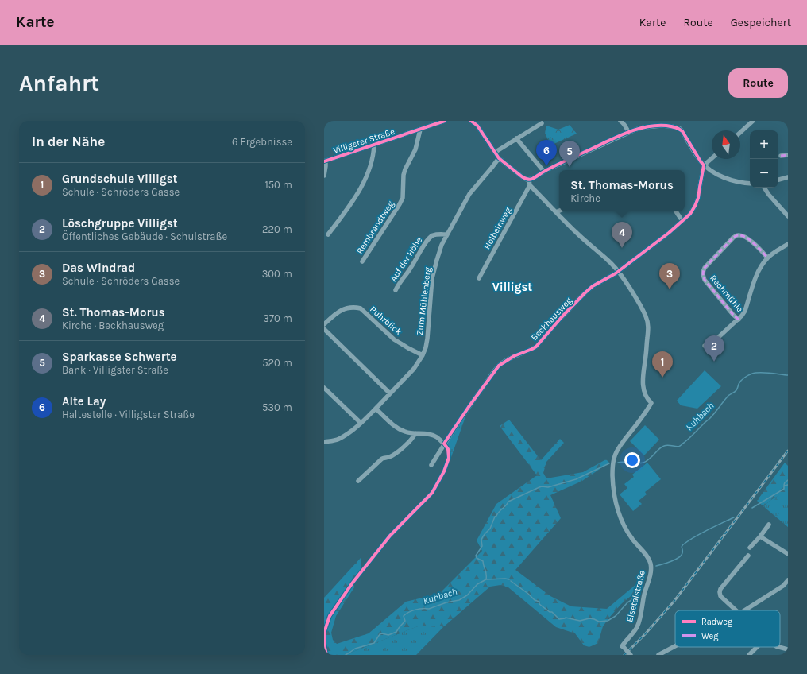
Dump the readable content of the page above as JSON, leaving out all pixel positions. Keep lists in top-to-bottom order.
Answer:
{
  "streets": {
    "street": [
      "Villigster Straße",
      "Rembrandtweg",
      "Holbeinweg",
      "Auf der Höhe",
      "Rechmühle",
      "Zum Mühlenberg",
      "Beckhausweg",
      "Ruhrblick",
      "Elsetalstraße"
    ]
  },
  "crossings": [
    ["Villigster Straße", "Rembrandtweg"],
    ["Auf der Höhe", "Zum Mühlenberg"],
    ["Zum Mühlenberg", "Ruhrblick"],
    ["Beckhausweg", "Elsetalstraße"]
  ],
  "districts": ["Villigst"],
  "water": ["Kuhbach"],
  "legend": ["Radweg", "Weg"],
  "north": "top",
  "page": {
    "header": "Karte",
    "nav": ["Karte", "Route", "Gespeichert"],
    "buttons": "Route",
    "title": "Anfahrt",
    "heading": ["In der Nähe", "6 Ergebnisse"],
    "map_buttons": ["+", "−"],
    "pins": [
      "6",
      "5",
      "4",
      "3",
      "2",
      "1"
    ],
    "list": [
      {
        "mark": "1",
        "name": "Grundschule Villigst",
        "note": "Schule · Schröders Gasse",
        "value": "150 m"
      },
      {
        "mark": "2",
        "name": "Löschgruppe Villigst",
        "note": "Öffentliches Gebäude · Schulstraße",
        "value": "220 m"
      },
      {
        "mark": "3",
        "name": "Das Windrad",
        "note": "Schule · Schröders Gasse",
        "value": "300 m"
      },
      {
        "mark": "4",
        "name": "St. Thomas-Morus",
        "note": "Kirche · Beckhausweg",
        "value": "370 m"
      },
      {
        "mark": "5",
        "name": "Sparkasse Schwerte",
        "note": "Bank · Villigster Straße",
        "value": "520 m"
      },
      {
        "mark": "6",
        "name": "Alte Lay",
        "note": "Haltestelle · Villigster Straße",
        "value": "530 m"
      }
    ],
    "popup": ["St. Thomas-Morus", "Kirche"]
  }
}
